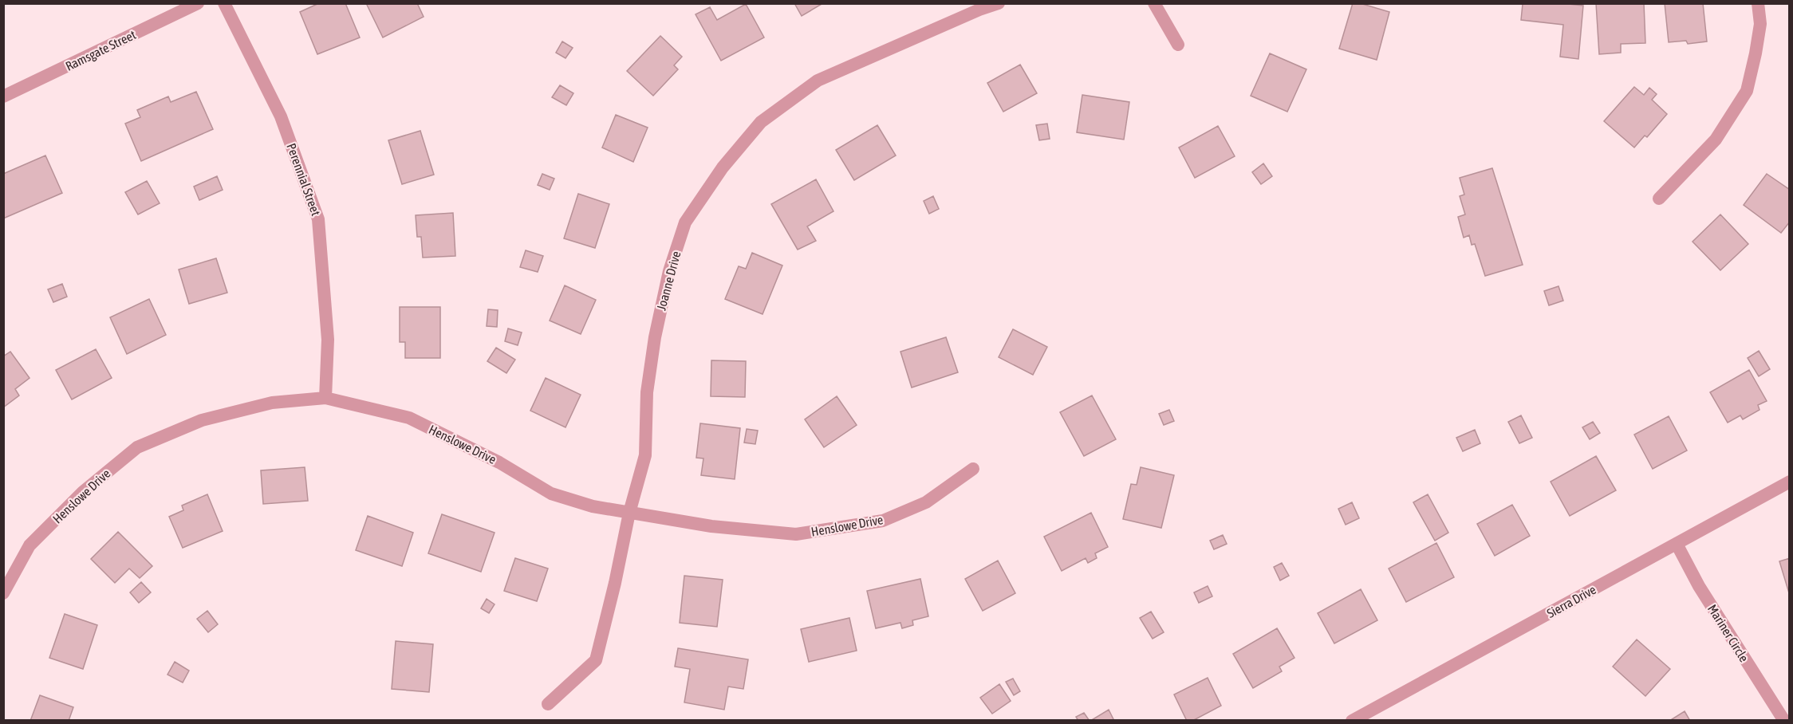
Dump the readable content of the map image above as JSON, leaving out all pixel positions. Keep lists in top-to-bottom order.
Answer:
{
  "streets": {
    "street": [
      "Ramsgate Street",
      "Perennial Street",
      "Joanne Drive",
      "Henslowe Drive",
      "Sierra Drive",
      "Mariner Circle"
    ]
  },
  "crossings": [
    ["Perennial Street", "Henslowe Drive"],
    ["Joanne Drive", "Henslowe Drive"],
    ["Sierra Drive", "Mariner Circle"]
  ]
}
